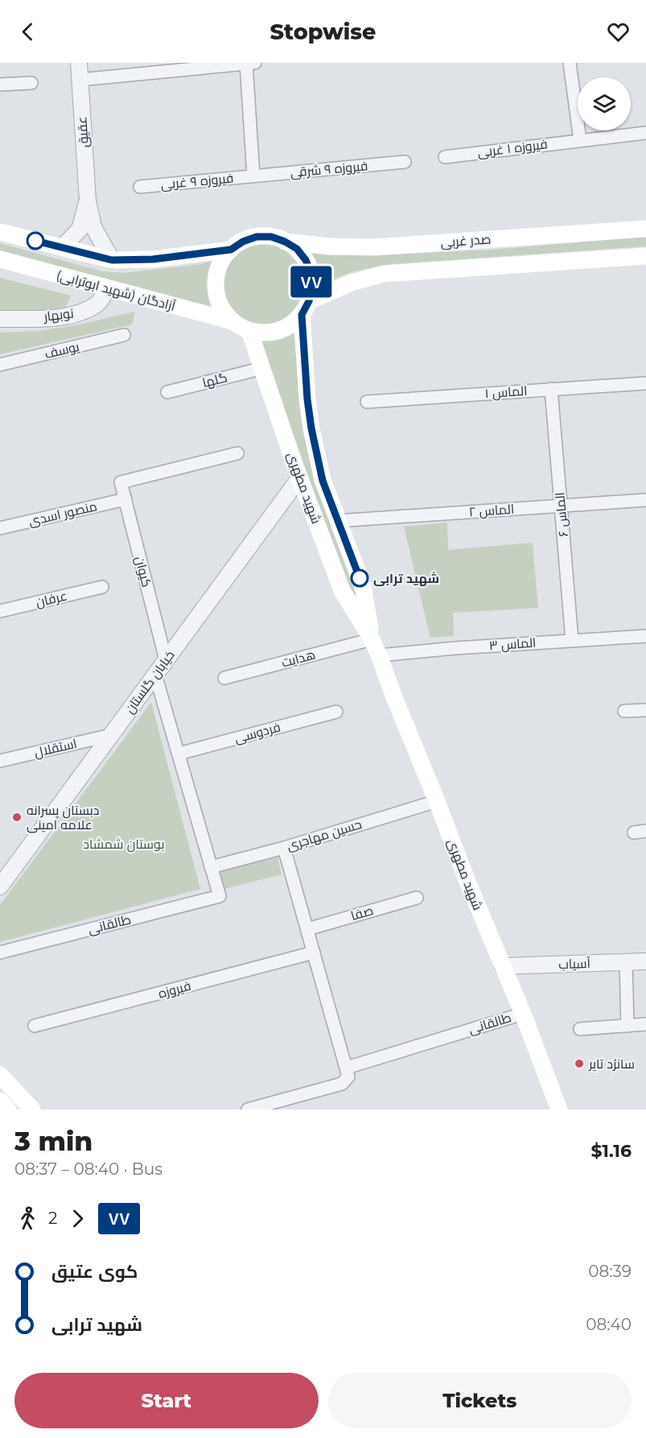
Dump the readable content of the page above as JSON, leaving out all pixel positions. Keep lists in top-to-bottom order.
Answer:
{
  "streets": {
    "main road": ["صدر غربی", "آزادگان (شهید ابوترابی)", "شهید مطهری"],
    "street": [
      "عقیق",
      "فیروزه ۱ غربی",
      "فیروزه ۹ شرقی",
      "فیروزه ۹ غربی",
      "نوبهار",
      "یوسف",
      "گلها",
      "الماس ۱",
      "الماس ۲",
      "منصور اسدی",
      "الماس ۶",
      "کیوان",
      "عرفان",
      "الماس ۳",
      "هدایت",
      "خیابان گلستان",
      "فردوسی",
      "استقلال",
      "حسین مهاجری",
      "صفا",
      "طالقانی",
      "آسیاب",
      "فیروزه"
    ]
  },
  "crossings": [
    ["فیروزه ۹ شرقی", "فیروزه ۹ غربی"],
    ["صدر غربی", "آزادگان (شهید ابوترابی)"],
    ["صدر غربی", "شهید مطهری"],
    ["آزادگان (شهید ابوترابی)", "نوبهار"],
    ["آزادگان (شهید ابوترابی)", "شهید مطهری"],
    ["گلها", "شهید مطهری"],
    ["الماس ۱", "الماس ۶"],
    ["شهید مطهری", "الماس ۲"],
    ["شهید مطهری", "الماس ۳"],
    ["شهید مطهری", "هدایت"],
    ["شهید مطهری", "خیابان گلستان"],
    ["شهید مطهری", "حسین مهاجری"],
    ["شهید مطهری", "طالقانی"],
    ["شهید مطهری", "آسیاب"],
    ["الماس ۲", "الماس ۶"],
    ["منصور اسدی", "کیوان"],
    ["الماس ۶", "الماس ۳"],
    ["کیوان", "خیابان گلستان"],
    ["خیابان گلستان", "استقلال"],
    ["حسین مهاجری", "طالقانی"]
  ],
  "parks": ["بوستان شمشاد"],
  "places": ["شهید ترابی", "دبستان پسرانه علامه امینی", "سانرُد تایر"],
  "lines": ["bus line ۷۷"],
  "page": {
    "header": "Stopwise",
    "on_map": "۷۷",
    "heading": ["3 min", "08:37 – 08:40 · Bus", "$1.16"],
    "legs": ["2", "۷۷"],
    "list": [
      {
        "name": "کوی عتیق",
        "value": "08:39"
      },
      {
        "name": "شهید ترابی",
        "value": "08:40"
      }
    ],
    "buttons": ["Start", "Tickets"]
  }
}
